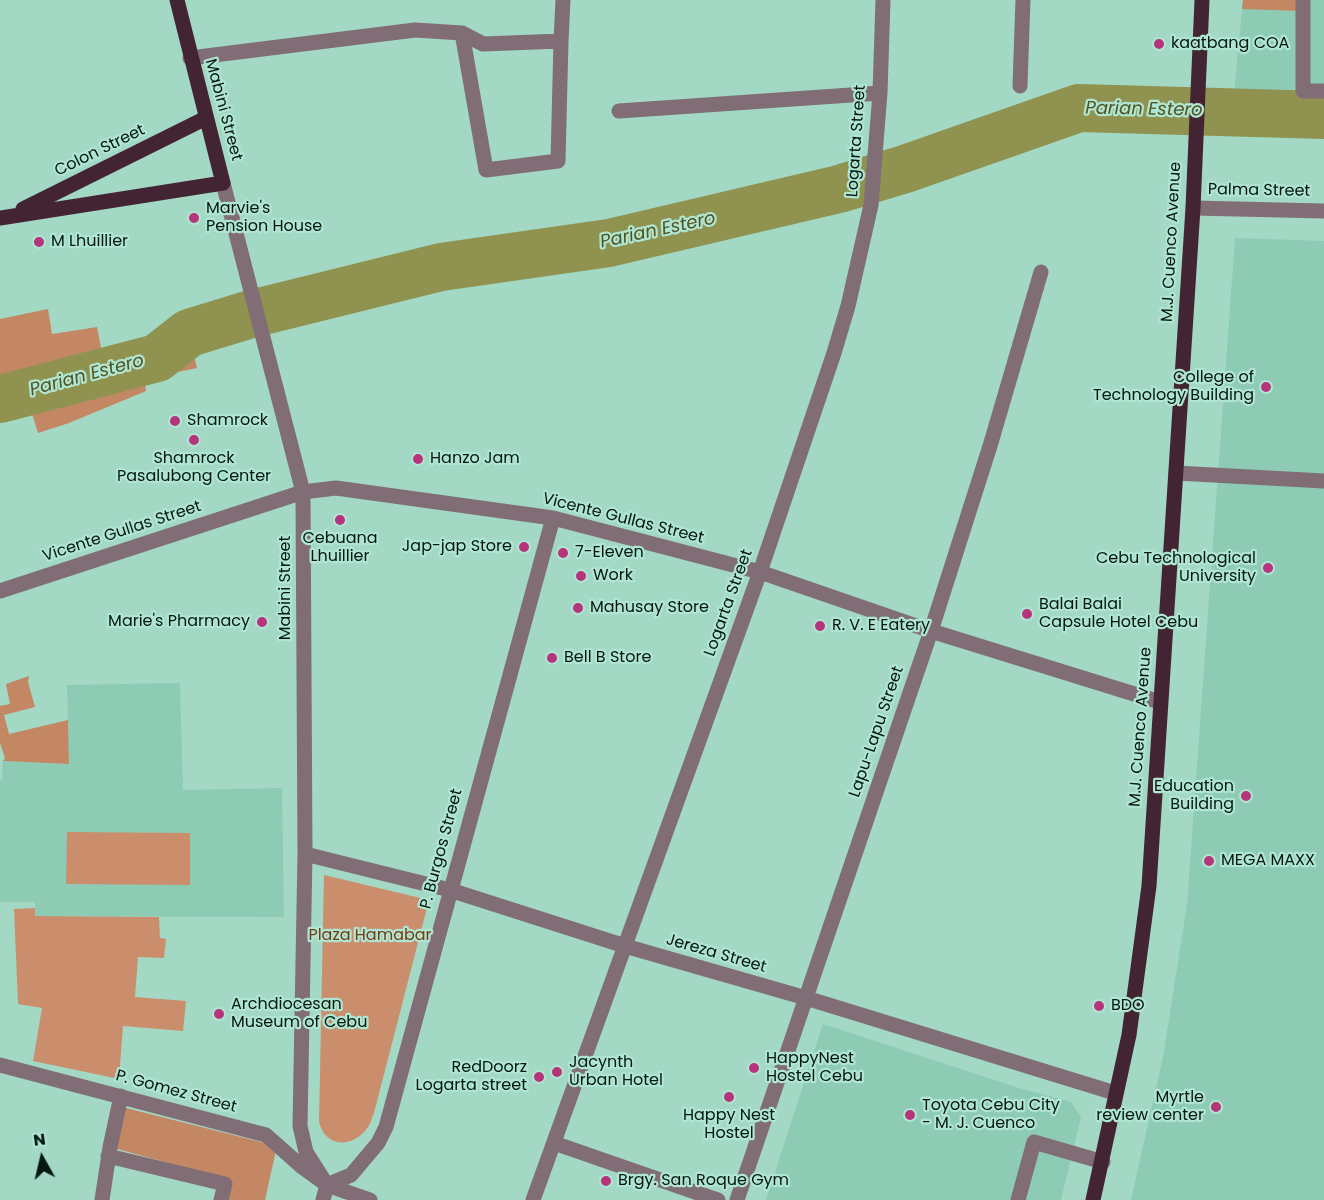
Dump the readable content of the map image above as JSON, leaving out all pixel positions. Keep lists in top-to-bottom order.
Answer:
{
  "streets": {
    "main road": ["Mabini Street", "Colon Street", "M.J. Cuenco Avenue"],
    "street": [
      "Logarta Street",
      "Palma Street",
      "Vicente Gullas Street",
      "Lapu-Lapu Street",
      "P. Burgos Street",
      "Jereza Street",
      "P. Gomez Street"
    ]
  },
  "crossings": [
    ["Mabini Street", "Colon Street"],
    ["Mabini Street", "Vicente Gullas Street"],
    ["Mabini Street", "P. Burgos Street"],
    ["Mabini Street", "Jereza Street"],
    ["Mabini Street", "P. Gomez Street"],
    ["Logarta Street", "Vicente Gullas Street"],
    ["Logarta Street", "Jereza Street"],
    ["Palma Street", "M.J. Cuenco Avenue"],
    ["M.J. Cuenco Avenue", "Vicente Gullas Street"],
    ["M.J. Cuenco Avenue", "Jereza Street"],
    ["Vicente Gullas Street", "Lapu-Lapu Street"],
    ["Vicente Gullas Street", "P. Burgos Street"],
    ["Lapu-Lapu Street", "Jereza Street"],
    ["P. Burgos Street", "Jereza Street"],
    ["P. Burgos Street", "P. Gomez Street"]
  ],
  "water": ["Parian Estero"],
  "parks": ["Plaza Hamabar"],
  "places": [
    "kaatbang COA",
    "Marvie's Pension House",
    "M Lhuillier",
    "College of Technology Building",
    "Shamrock",
    "Shamrock Pasalubong Center",
    "Hanzo Jam",
    "Cebuana Lhuillier",
    "Jap-jap Store",
    "7-Eleven",
    "Cebu Technological University",
    "Work",
    "Mahusay Store",
    "Balai Balai Capsule Hotel Cebu",
    "Marie's Pharmacy",
    "R. V. E Eatery",
    "Bell B Store",
    "Education Building",
    "MEGA MAXX",
    "BDO",
    "Archdiocesan Museum of Cebu",
    "HappyNest Hostel Cebu",
    "Jacynth Urban Hotel",
    "RedDoorz Logarta street",
    "Happy Nest Hostel",
    "Myrtle review center",
    "Toyota Cebu City - M. J. Cuenco",
    "Brgy. San Roque Gym"
  ],
  "north": "top"
}
